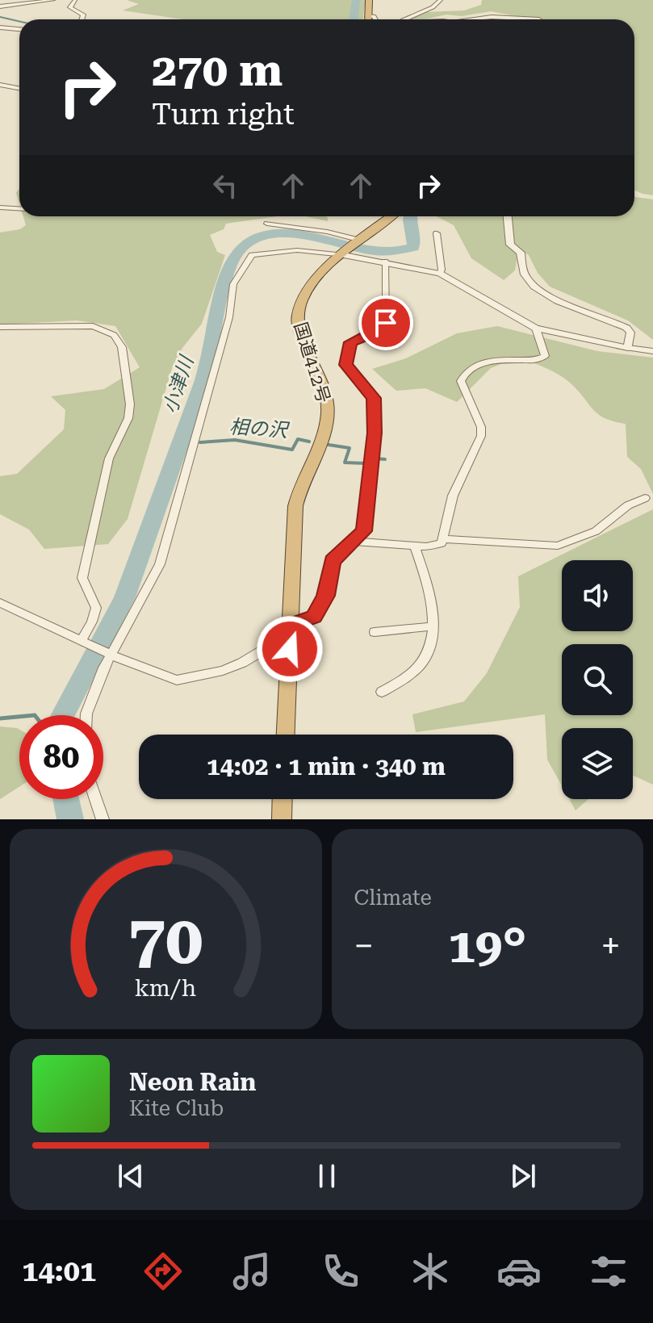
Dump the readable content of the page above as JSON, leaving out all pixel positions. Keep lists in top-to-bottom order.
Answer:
{
  "streets": {
    "highway": ["国道412号"]
  },
  "water": ["小津川", "相の沢"],
  "page": {
    "turn": ["270 m", "Turn right"],
    "limit": "80",
    "trip": "14:02 · 1 min · 340 m",
    "tile": "Climate",
    "heat": ["−", "19°", "+"],
    "song": ["Neon Rain", "Kite Club"],
    "tabs": "14:01",
    "gauge": ["70", "km/h"]
  }
}
